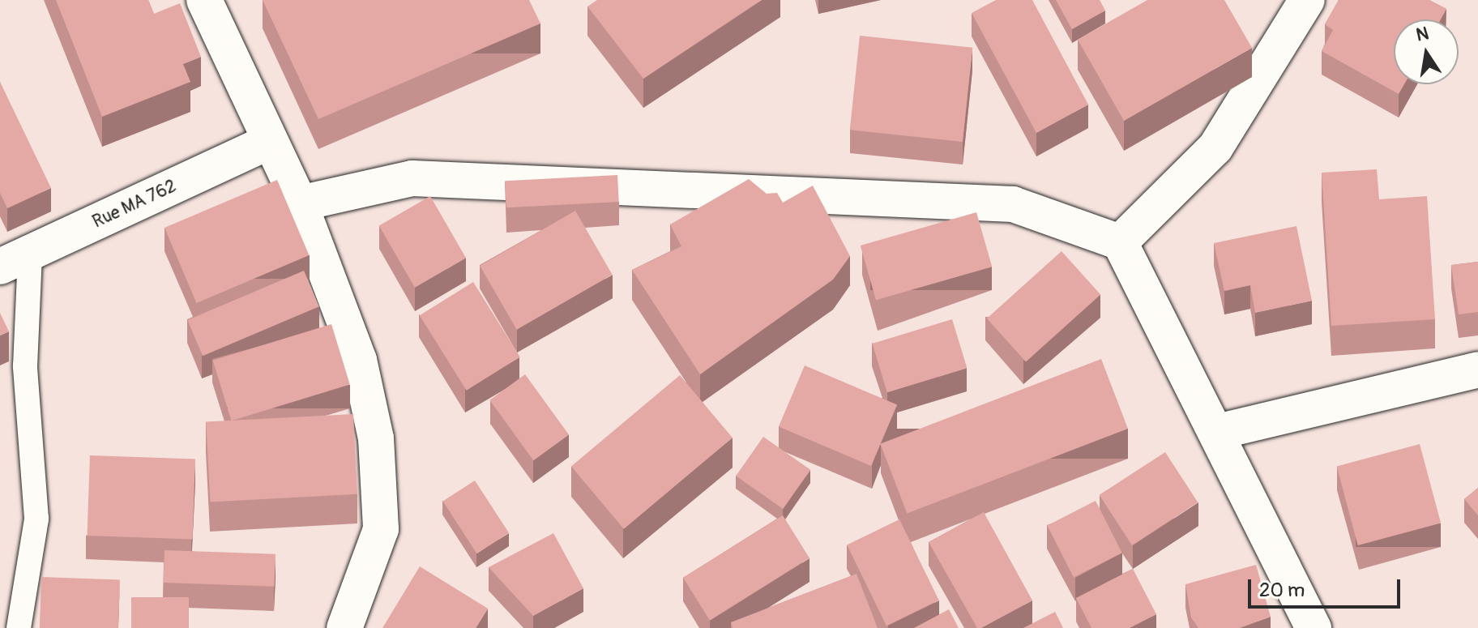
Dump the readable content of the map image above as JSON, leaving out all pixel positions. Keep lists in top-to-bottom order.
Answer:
{
  "streets": {
    "street": ["Rue MA 762"]
  },
  "scale_bar": "20 m",
  "north": "top"
}
